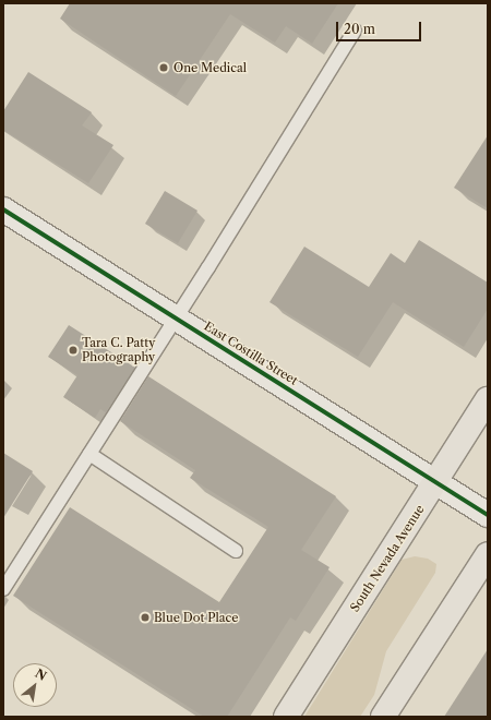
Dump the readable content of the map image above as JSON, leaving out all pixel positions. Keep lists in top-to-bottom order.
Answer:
{
  "streets": {
    "main road": ["South Nevada Avenue"],
    "street": ["East Costilla Street"]
  },
  "crossings": [
    ["East Costilla Street", "South Nevada Avenue"]
  ],
  "places": ["One Medical", "Tara C. Patty Photography", "Blue Dot Place"],
  "scale_bar": "20 m",
  "north": "top right"
}
